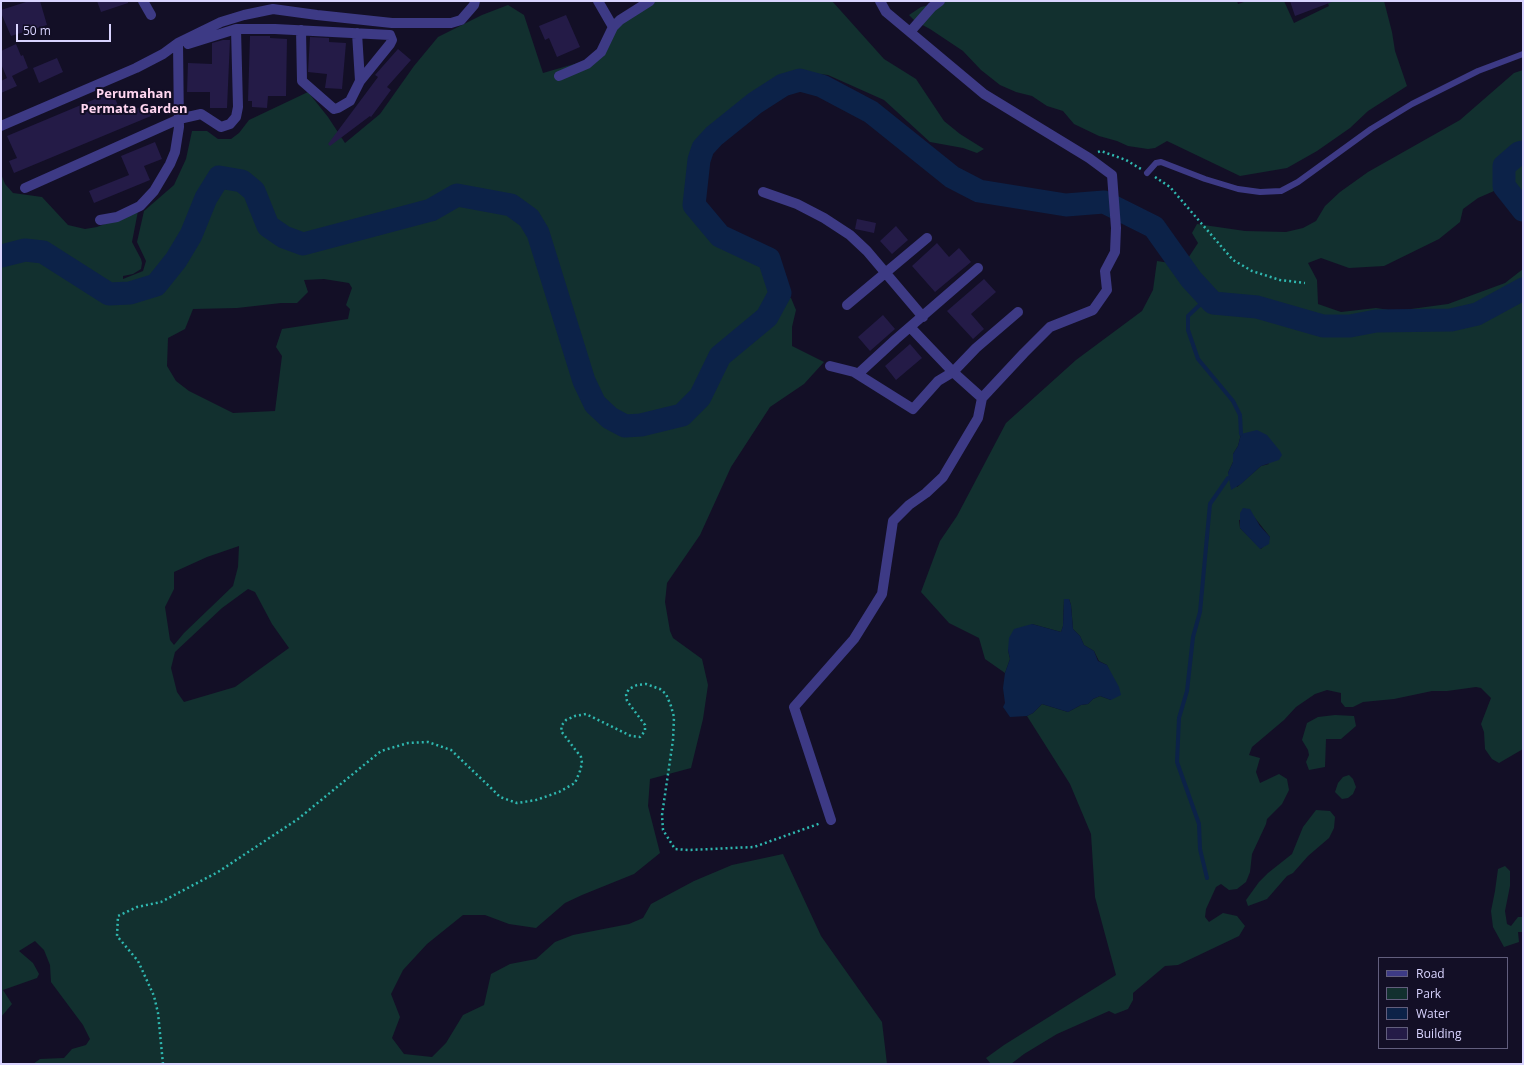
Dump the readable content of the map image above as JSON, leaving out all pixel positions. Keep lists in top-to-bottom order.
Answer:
{
  "districts": ["Perumahan Permata Garden"],
  "legend": [
    "Road",
    "Park",
    "Water",
    "Building"
  ],
  "scale_bar": "50 m"
}
